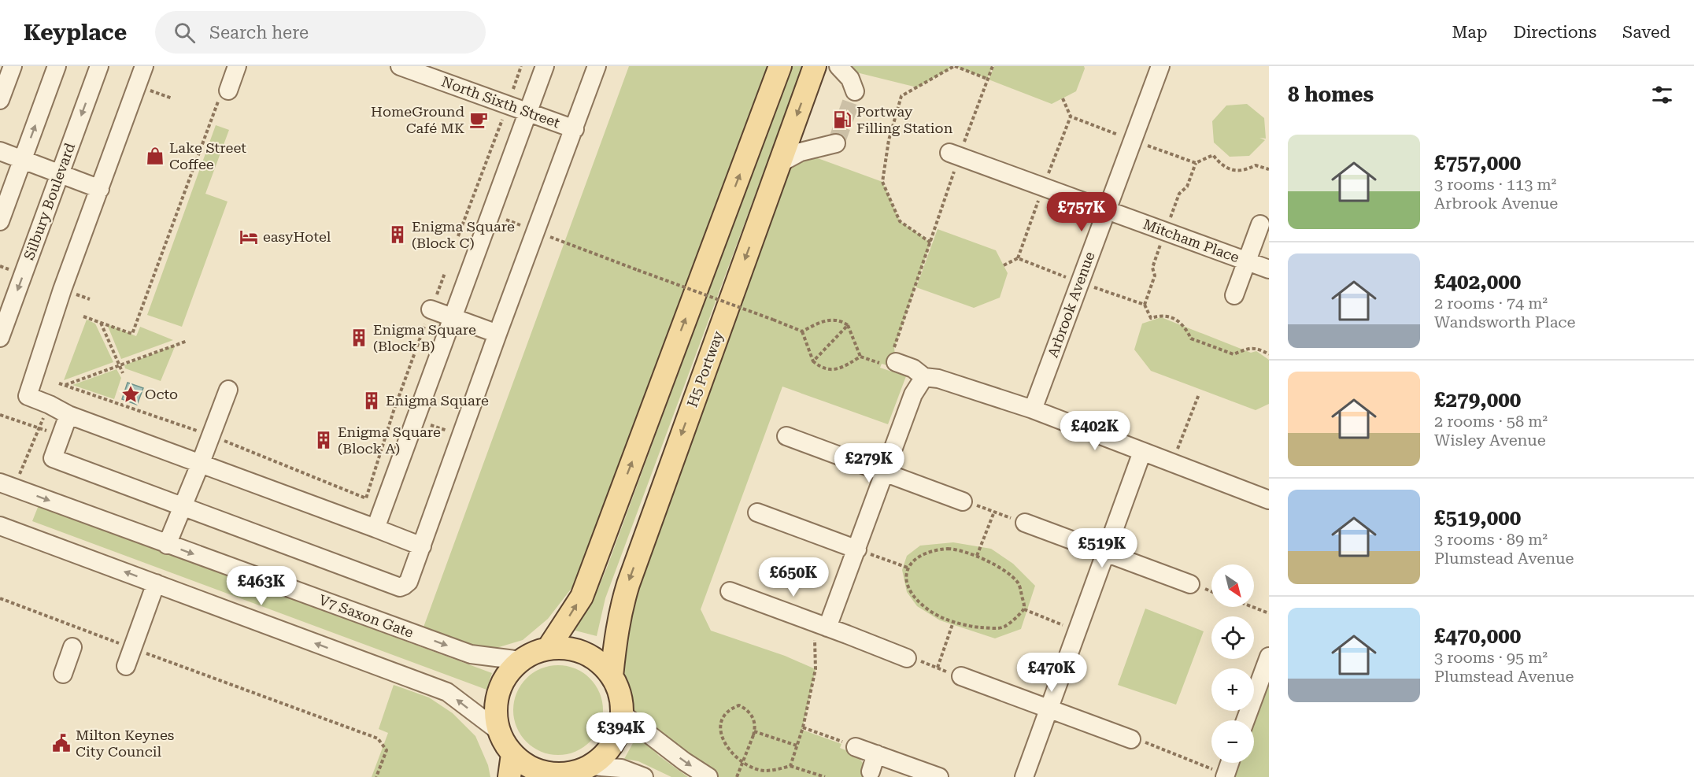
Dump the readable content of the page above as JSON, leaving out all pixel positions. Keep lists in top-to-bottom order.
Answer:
{
  "streets": {
    "main road": ["H5 Portway"],
    "street": [
      "North Sixth Street",
      "Silbury Boulevard",
      "Mitcham Place",
      "Arbrook Avenue",
      "V7 Saxon Gate"
    ]
  },
  "crossings": [
    ["Mitcham Place", "Arbrook Avenue"],
    ["H5 Portway", "V7 Saxon Gate"]
  ],
  "places": {
    "cafe": ["HomeGround Café MK"],
    "fuel station": ["Portway Filling Station"],
    "shop": ["Lake Street Coffee"],
    "building": [
      "Enigma Square (Block C)",
      "Enigma Square (Block B)",
      "Enigma Square",
      "Enigma Square (Block A)"
    ],
    "hotel": ["easyHotel"],
    "place": ["Octo"],
    "public building": ["Milton Keynes City Council"]
  },
  "north": "bottom right",
  "page": {
    "header": "Keyplace",
    "search": "Search here",
    "nav": ["Map", "Directions", "Saved"],
    "heading": "8 homes",
    "list": [
      {
        "name": "£757,000",
        "note": "3 rooms · 113 m² · Arbrook Avenue"
      },
      {
        "name": "£402,000",
        "note": "2 rooms · 74 m² · Wandsworth Place"
      },
      {
        "name": "£279,000",
        "note": "2 rooms · 58 m² · Wisley Avenue"
      },
      {
        "name": "£519,000",
        "note": "3 rooms · 89 m² · Plumstead Avenue"
      },
      {
        "name": "£470,000",
        "note": "3 rooms · 95 m² · Plumstead Avenue"
      }
    ],
    "price": [
      "£757K",
      "£402K",
      "£279K",
      "£519K",
      "£650K",
      "£463K",
      "£470K",
      "£394K"
    ],
    "map_buttons": ["+", "−"]
  }
}
